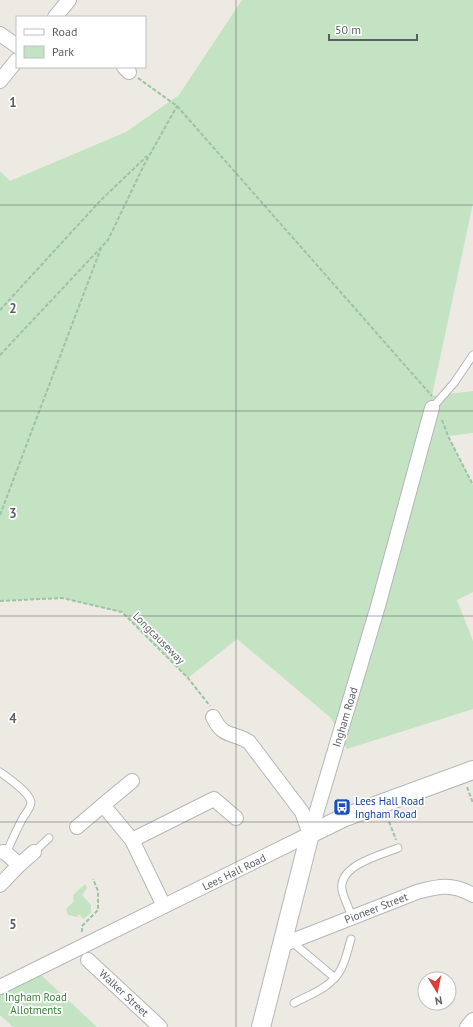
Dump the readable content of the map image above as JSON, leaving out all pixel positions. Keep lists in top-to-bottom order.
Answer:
{
  "streets": {
    "street": [
      "Ingham Road",
      "Lees Hall Road",
      "Pioneer Street",
      "Walker Street"
    ],
    "path": ["Longcauseway"]
  },
  "crossings": [
    ["Ingham Road", "Lees Hall Road"],
    ["Ingham Road", "Pioneer Street"]
  ],
  "parks": ["Ingham Road Allotments"],
  "places": {
    "bus stop": ["Lees Hall Road Ingham Road"]
  },
  "legend": ["Road", "Park"],
  "scale_bar": "50 m",
  "north": "bottom",
  "grid": {
    "rows": [
      "1",
      "2",
      "3",
      "4",
      "5"
    ]
  }
}
